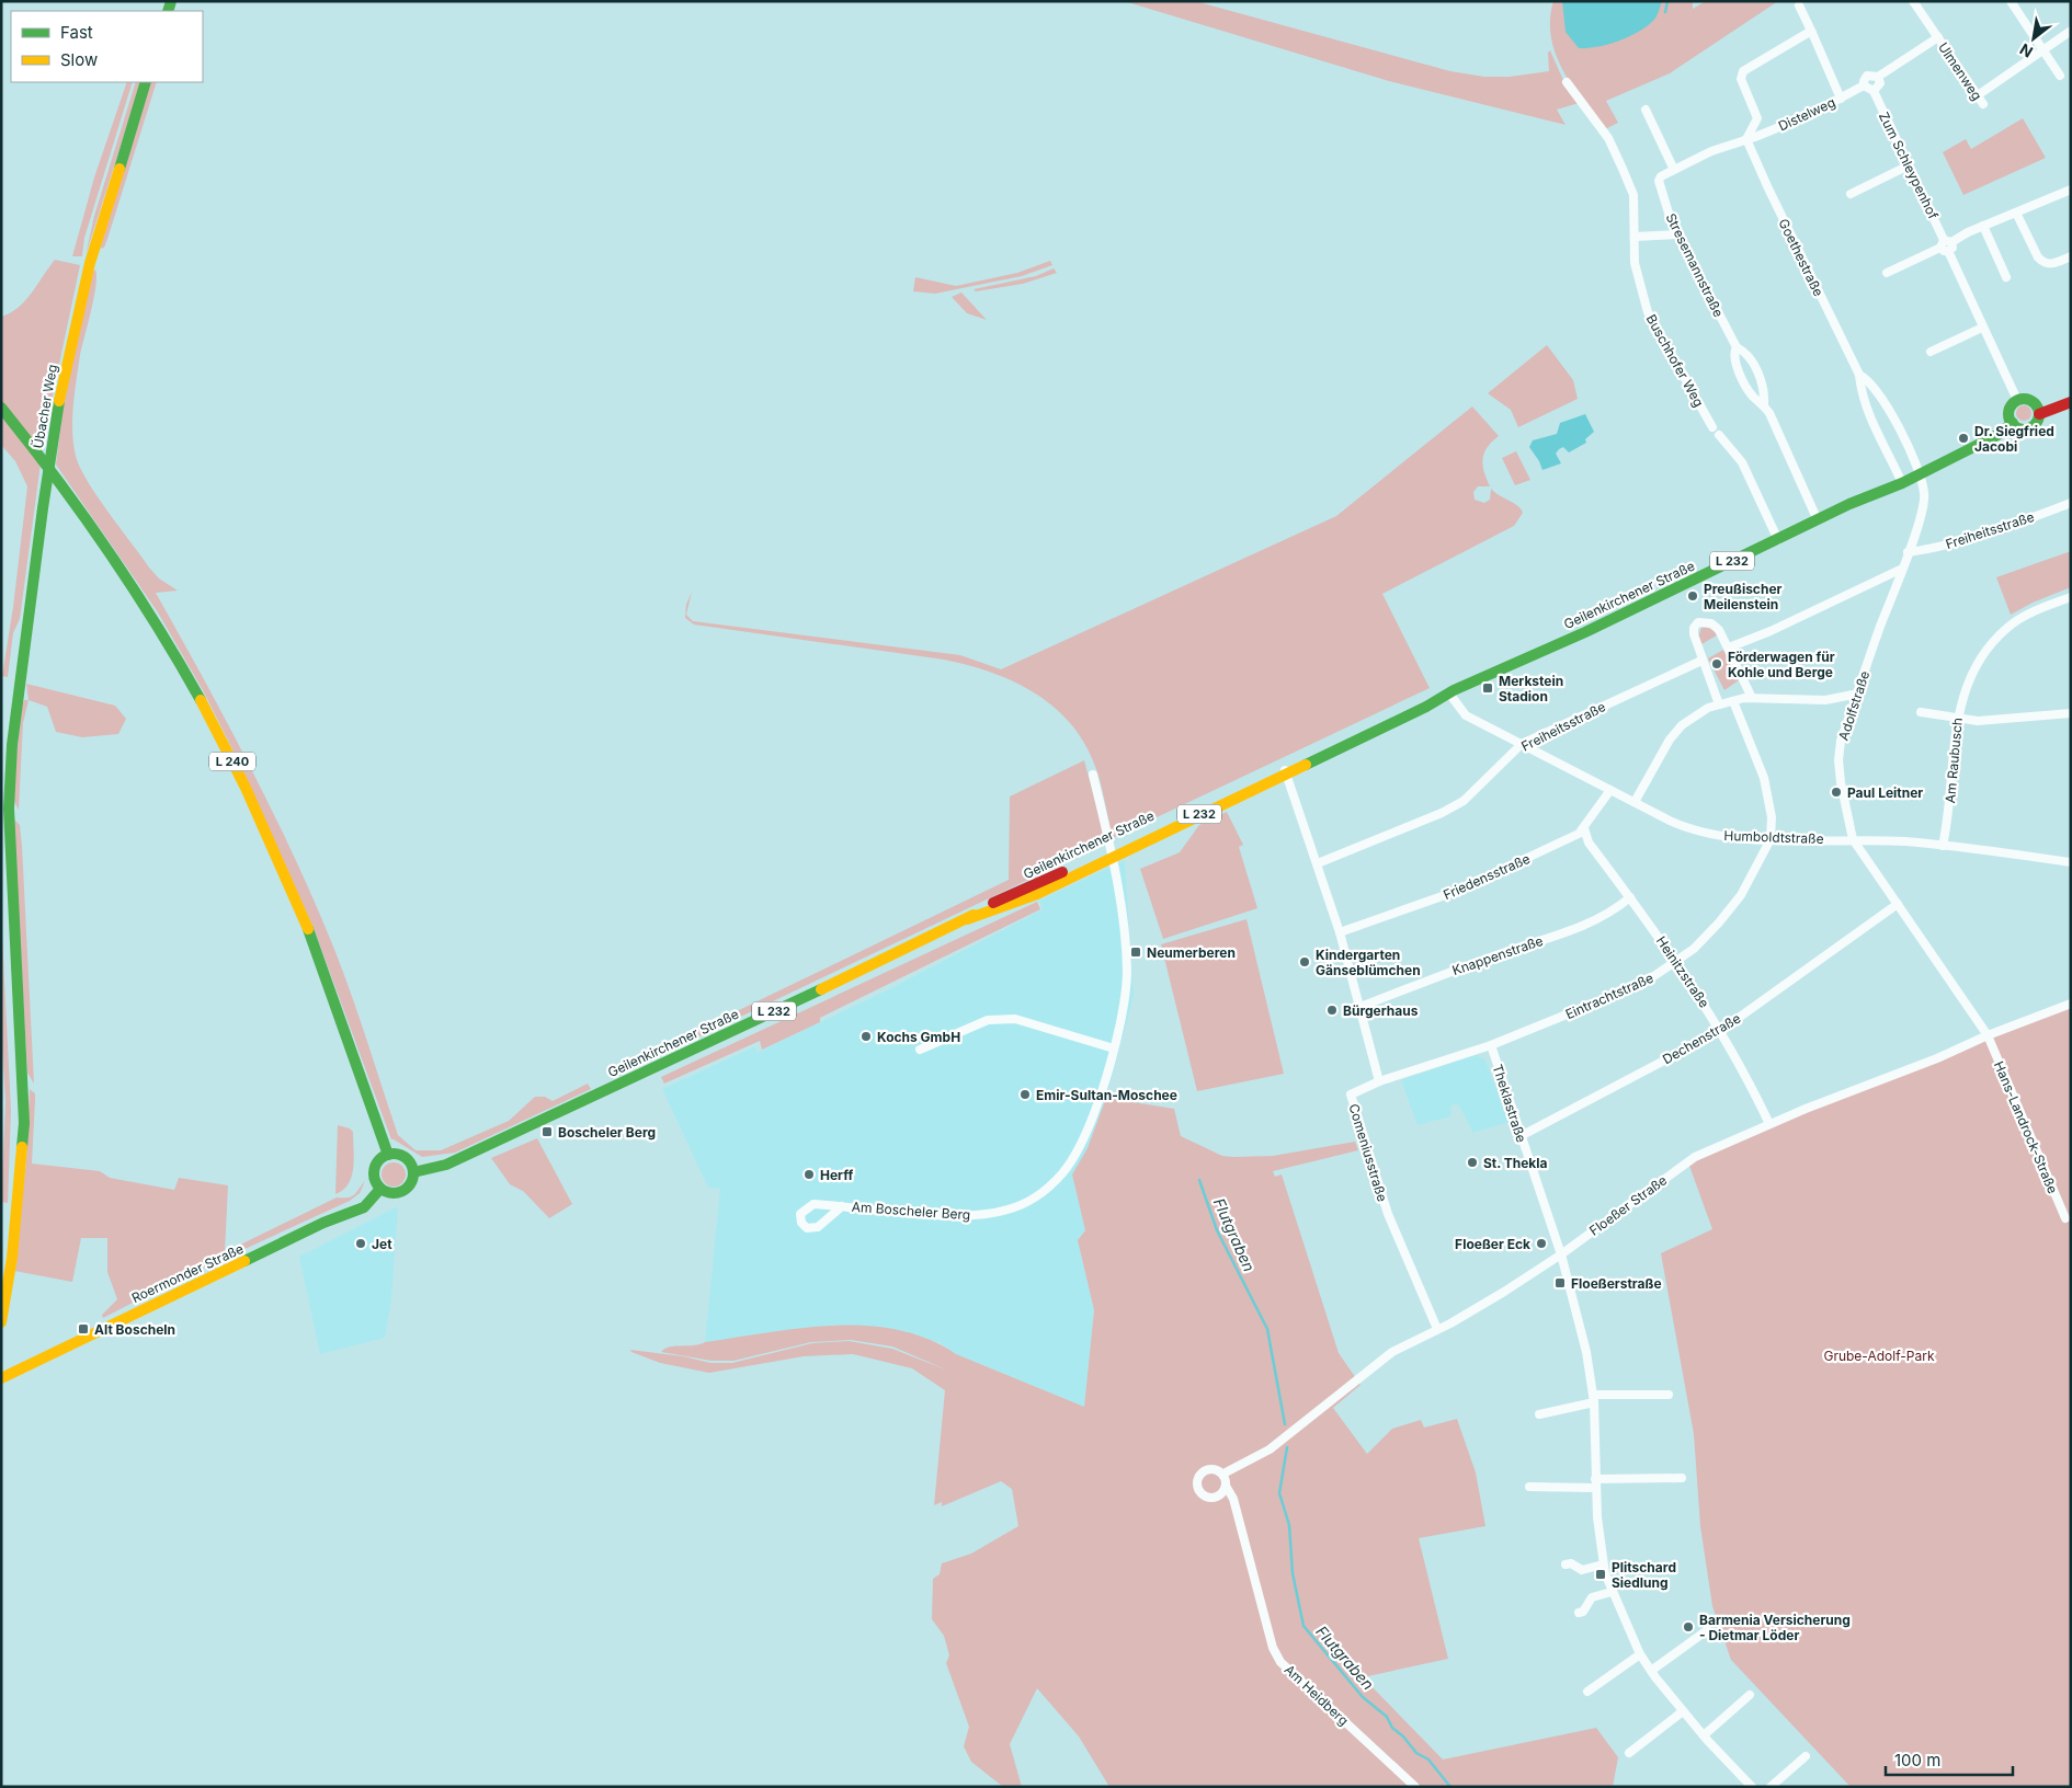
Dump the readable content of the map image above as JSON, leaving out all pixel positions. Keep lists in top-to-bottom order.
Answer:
{
  "streets": {
    "main road": [
      "Übacher Weg",
      "L 232",
      "Geilenkirchener Straße",
      "L 240",
      "Roermonder Straße"
    ],
    "street": [
      "Ulmenweg",
      "Distelweg",
      "Zum Schleypenhof",
      "Goethestraße",
      "Stresemannstraße",
      "Buschhofer Weg",
      "Freiheitsstraße",
      "Adolfstraße",
      "Am Raubusch",
      "Humboldtstraße",
      "Friedensstraße",
      "Knappenstraße",
      "Heinitzstraße",
      "Eintrachtstraße",
      "Dechenstraße",
      "Theklastraße",
      "Hans-Landrock-Straße",
      "Comeniusstraße",
      "Floeßer Straße",
      "Am Boscheler Berg",
      "Am Heidberg"
    ]
  },
  "crossings": [
    ["Ulmenweg", "Distelweg"],
    ["Ulmenweg", "Zum Schleypenhof"],
    ["Distelweg", "Zum Schleypenhof"],
    ["Distelweg", "Goethestraße"],
    ["Distelweg", "Stresemannstraße"],
    ["Zum Schleypenhof", "Geilenkirchener Straße"],
    ["Goethestraße", "Geilenkirchener Straße"],
    ["Goethestraße", "Adolfstraße"],
    ["Stresemannstraße", "Geilenkirchener Straße"],
    ["Freiheitsstraße", "Adolfstraße"],
    ["Freiheitsstraße", "Humboldtstraße"],
    ["Geilenkirchener Straße", "Adolfstraße"],
    ["Geilenkirchener Straße", "L 240"],
    ["Geilenkirchener Straße", "Humboldtstraße"],
    ["Geilenkirchener Straße", "Am Boscheler Berg"],
    ["Geilenkirchener Straße", "Roermonder Straße"],
    ["Adolfstraße", "Humboldtstraße"],
    ["Adolfstraße", "Dechenstraße"],
    ["Adolfstraße", "Hans-Landrock-Straße"],
    ["Adolfstraße", "Floeßer Straße"],
    ["Am Raubusch", "Humboldtstraße"],
    ["L 240", "Roermonder Straße"],
    ["Humboldtstraße", "Friedensstraße"],
    ["Humboldtstraße", "Eintrachtstraße"],
    ["Friedensstraße", "Heinitzstraße"],
    ["Knappenstraße", "Heinitzstraße"],
    ["Heinitzstraße", "Eintrachtstraße"],
    ["Heinitzstraße", "Dechenstraße"],
    ["Heinitzstraße", "Floeßer Straße"],
    ["Eintrachtstraße", "Theklastraße"],
    ["Eintrachtstraße", "Comeniusstraße"],
    ["Dechenstraße", "Theklastraße"],
    ["Theklastraße", "Floeßer Straße"],
    ["Hans-Landrock-Straße", "Floeßer Straße"],
    ["Comeniusstraße", "Floeßer Straße"],
    ["Floeßer Straße", "Am Heidberg"]
  ],
  "water": ["Flutgraben"],
  "parks": ["Grube-Adolf-Park"],
  "places": {
    "other": [
      "Dr. Siegfried Jacobi",
      "Preußischer Meilenstein",
      "Förderwagen für Kohle und Berge",
      "Paul Leitner",
      "Kindergarten Gänseblümchen",
      "Bürgerhaus",
      "Kochs GmbH",
      "Emir-Sultan-Moschee",
      "St. Thekla",
      "Herff",
      "Jet",
      "Floeßer Eck",
      "Barmenia Versicherung - Dietmar Löder"
    ],
    "transit": [
      "Merkstein Stadion",
      "Neumerberen",
      "Boscheler Berg",
      "Floeßerstraße",
      "Alt Boscheln",
      "Plitschard Siedlung"
    ]
  },
  "legend": ["Fast", "Slow"],
  "scale_bar": "100 m",
  "north": "bottom left"
}
